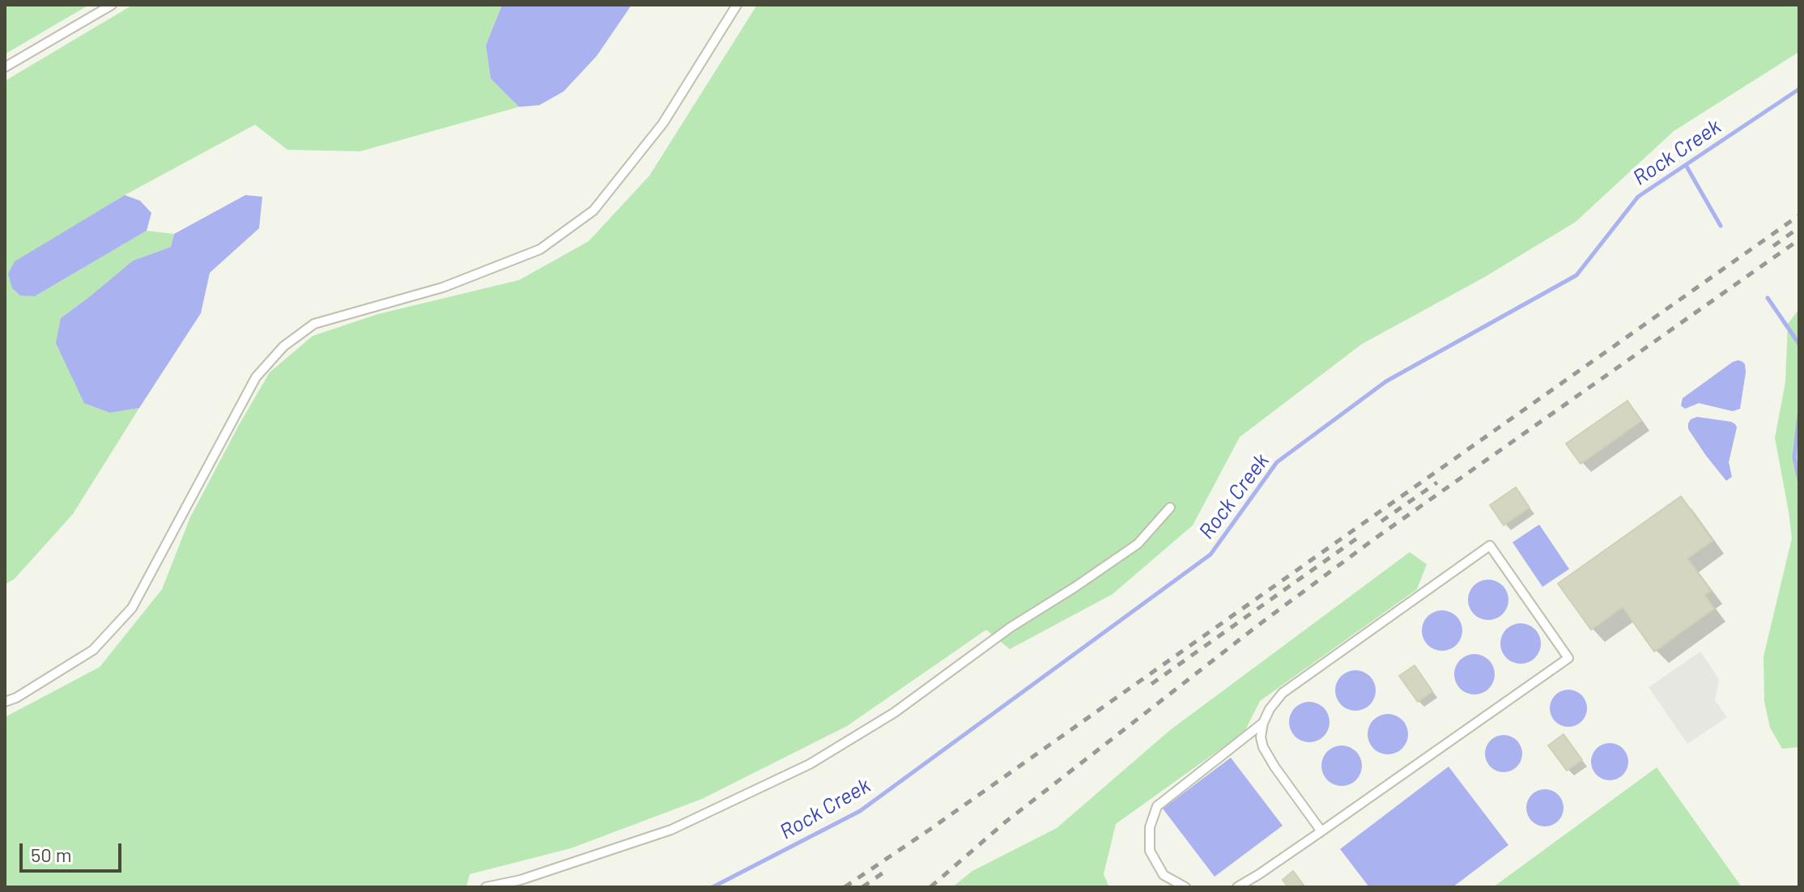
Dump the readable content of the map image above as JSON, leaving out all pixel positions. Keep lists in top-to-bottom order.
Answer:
{
  "water": ["Rock Creek"],
  "scale_bar": "50 m"
}
